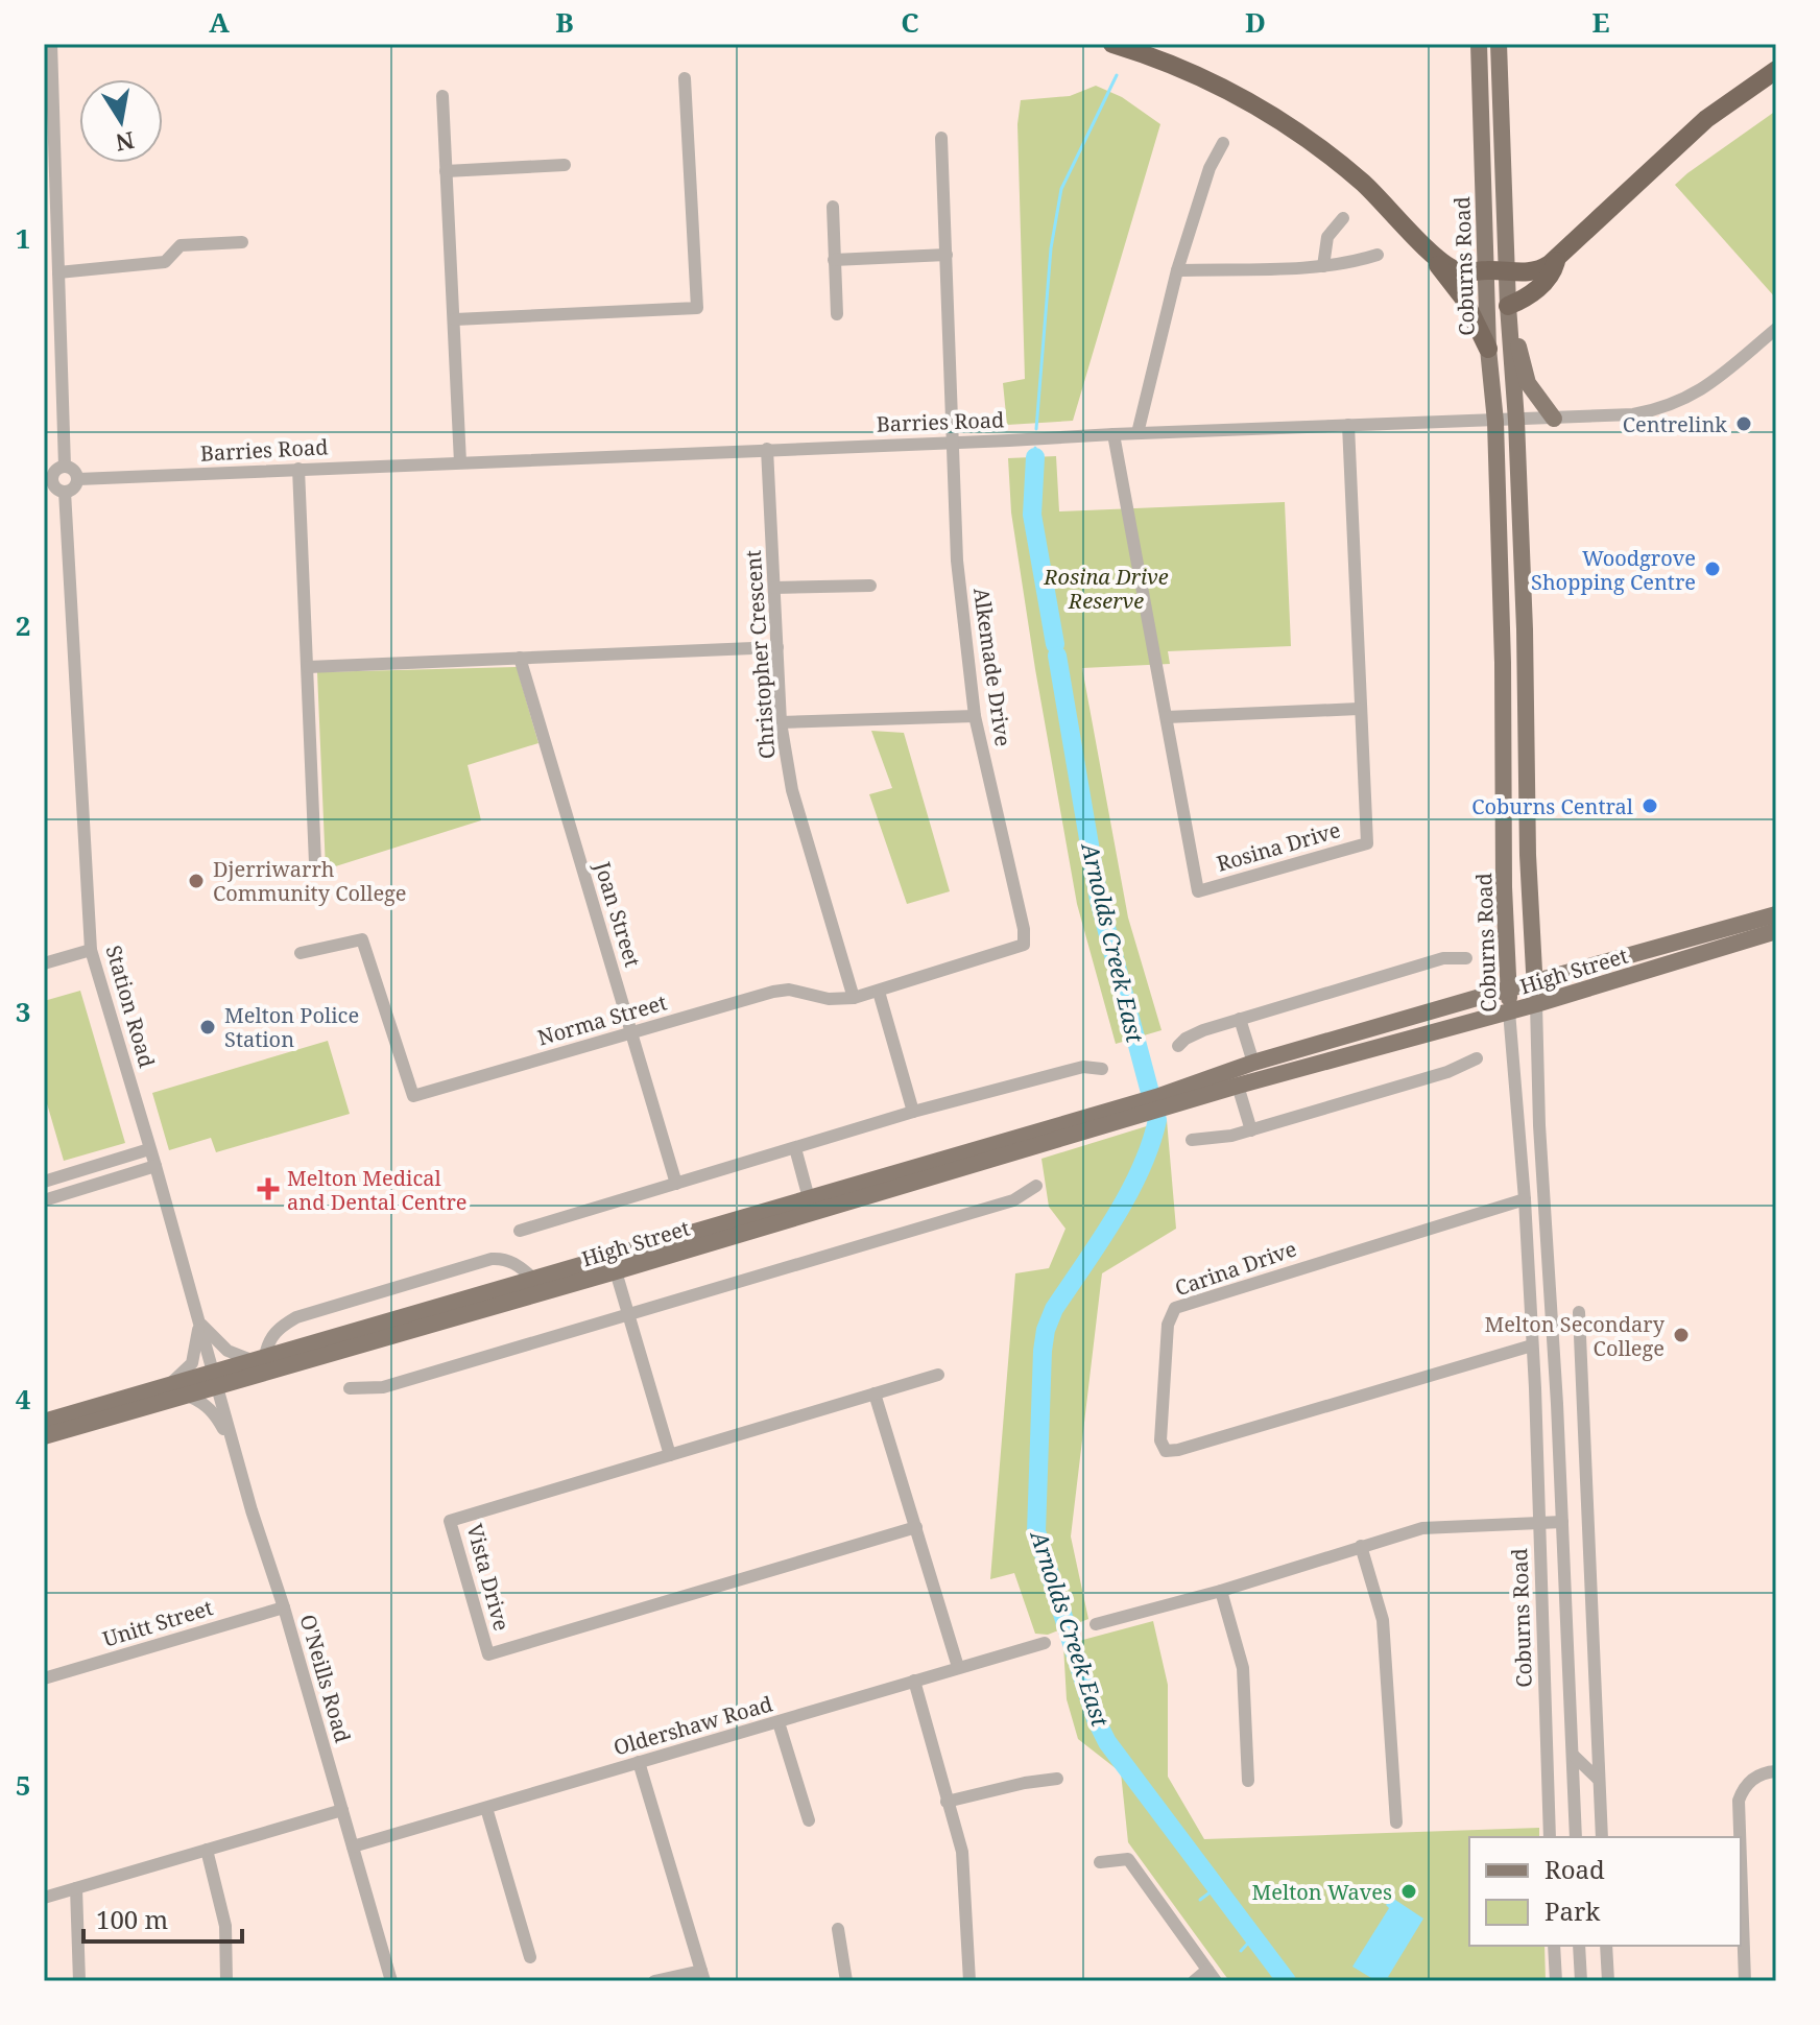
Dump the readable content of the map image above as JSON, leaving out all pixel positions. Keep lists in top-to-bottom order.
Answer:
{
  "streets": {
    "main road": ["Coburns Road", "High Street"],
    "street": [
      "Barries Road",
      "Christopher Crescent",
      "Alkemade Drive",
      "Rosina Drive",
      "Joan Street",
      "Station Road",
      "Norma Street",
      "Carina Drive",
      "Vista Drive",
      "Unitt Street",
      "O'Neills Road",
      "Oldershaw Road"
    ]
  },
  "crossings": [
    ["Coburns Road", "Barries Road"],
    ["Coburns Road", "High Street"],
    ["Coburns Road", "Carina Drive"],
    ["Barries Road", "Christopher Crescent"],
    ["Barries Road", "Alkemade Drive"],
    ["Barries Road", "Rosina Drive"],
    ["Barries Road", "Station Road"],
    ["Christopher Crescent", "Norma Street"],
    ["Alkemade Drive", "Norma Street"],
    ["Joan Street", "Norma Street"],
    ["High Street", "Station Road"],
    ["High Street", "O'Neills Road"],
    ["Station Road", "O'Neills Road"],
    ["Unitt Street", "O'Neills Road"],
    ["O'Neills Road", "Oldershaw Road"]
  ],
  "water": ["Arnolds Creek East"],
  "parks": ["Rosina Drive Reserve"],
  "places": {
    "other": [
      "Centrelink",
      "Woodgrove Shopping Centre",
      "Coburns Central",
      "Djerriwarrh Community College",
      "Melton Police Station",
      "Melton Secondary College",
      "Melton Waves"
    ],
    "health": ["Melton Medical and Dental Centre"]
  },
  "legend": ["Road", "Park"],
  "scale_bar": "100 m",
  "north": "bottom",
  "grid": {
    "columns": [
      "A",
      "B",
      "C",
      "D",
      "E"
    ],
    "rows": [
      "1",
      "2",
      "3",
      "4",
      "5"
    ]
  }
}
